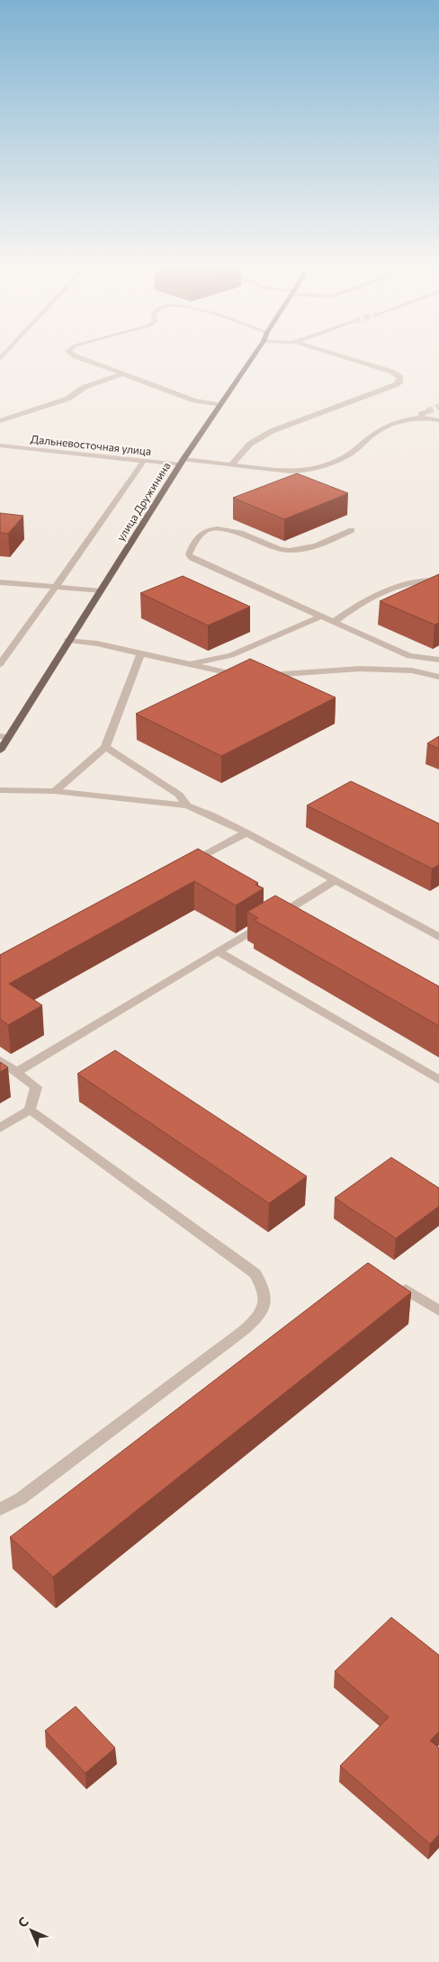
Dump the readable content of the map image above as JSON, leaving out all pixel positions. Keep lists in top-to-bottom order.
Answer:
{
  "streets": {
    "main road": ["улица Дружинина"],
    "street": ["Дальневосточная улица"]
  },
  "crossings": [
    ["Дальневосточная улица", "улица Дружинина"]
  ],
  "north": "top left"
}
